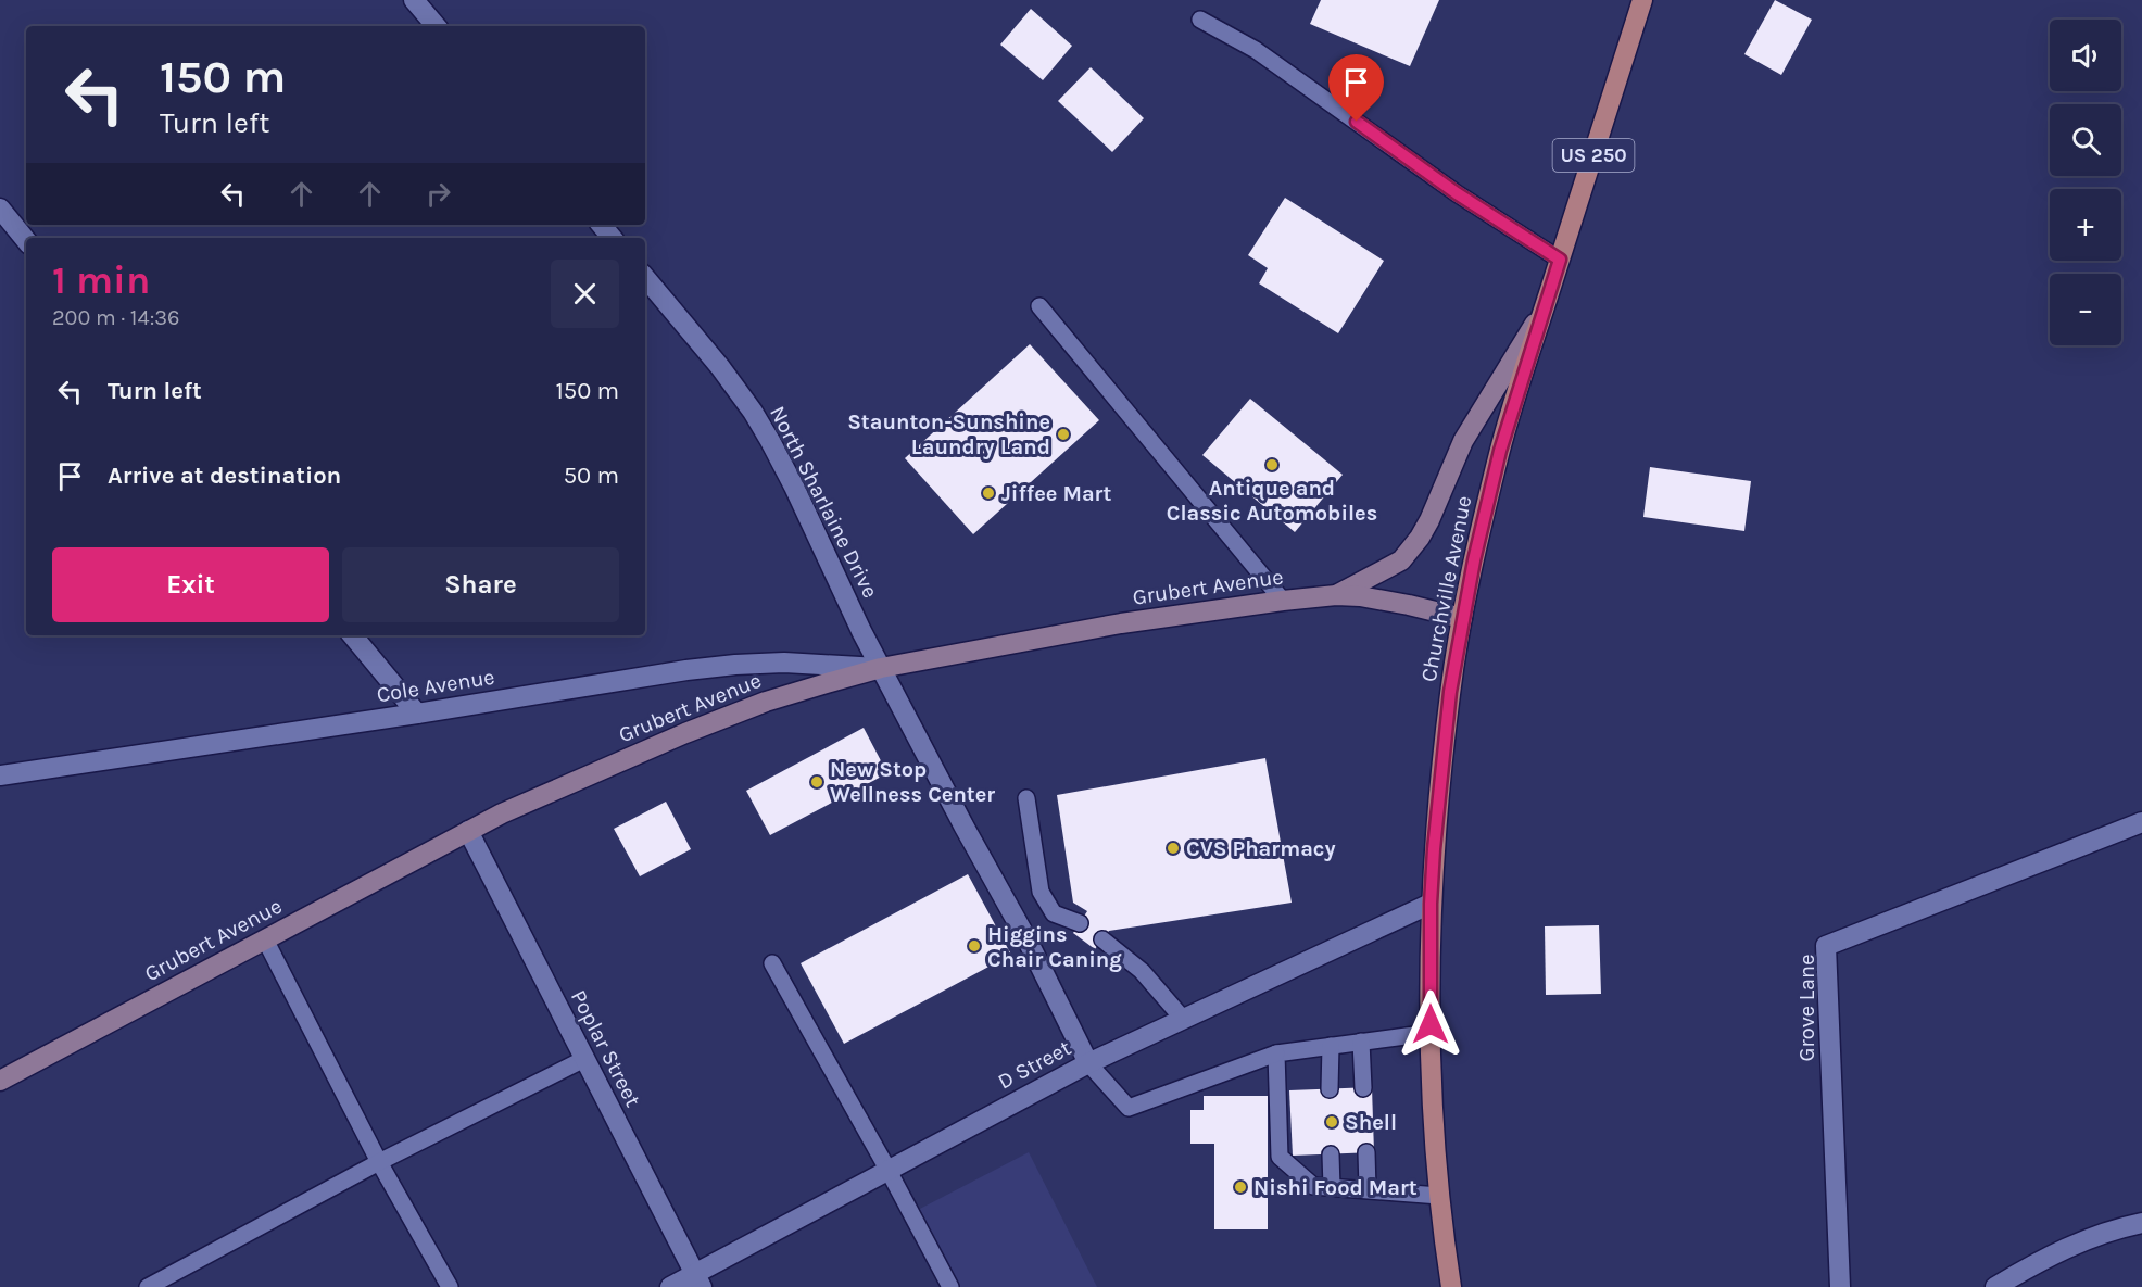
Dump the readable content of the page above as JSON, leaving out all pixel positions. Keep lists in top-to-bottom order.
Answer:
{
  "streets": {
    "main road": ["US 250", "Churchville Avenue"],
    "street": [
      "North Sharlaine Drive",
      "Grubert Avenue",
      "Cole Avenue",
      "Grove Lane",
      "Poplar Street",
      "D Street"
    ]
  },
  "crossings": [
    ["North Sharlaine Drive", "Grubert Avenue"],
    ["North Sharlaine Drive", "Cole Avenue"],
    ["North Sharlaine Drive", "D Street"],
    ["Grubert Avenue", "Churchville Avenue"],
    ["Grubert Avenue", "Cole Avenue"],
    ["Grubert Avenue", "Poplar Street"],
    ["Churchville Avenue", "D Street"],
    ["Poplar Street", "D Street"]
  ],
  "places": [
    "Staunton-Sunshine Laundry Land",
    "Antique and Classic Automobiles",
    "Jiffee Mart",
    "New Stop Wellness Center",
    "CVS Pharmacy",
    "Higgins Chair Caning",
    "Shell",
    "Nishi Food Mart"
  ],
  "page": {
    "map_buttons": ["+", "−"],
    "turn": ["150 m", "Turn left"],
    "heading": ["1 min", "200 m · 14:36"],
    "list": [
      {
        "name": "Turn left",
        "value": "150 m"
      },
      {
        "name": "Arrive at destination",
        "value": "50 m"
      }
    ],
    "buttons": ["Exit", "Share"]
  }
}
